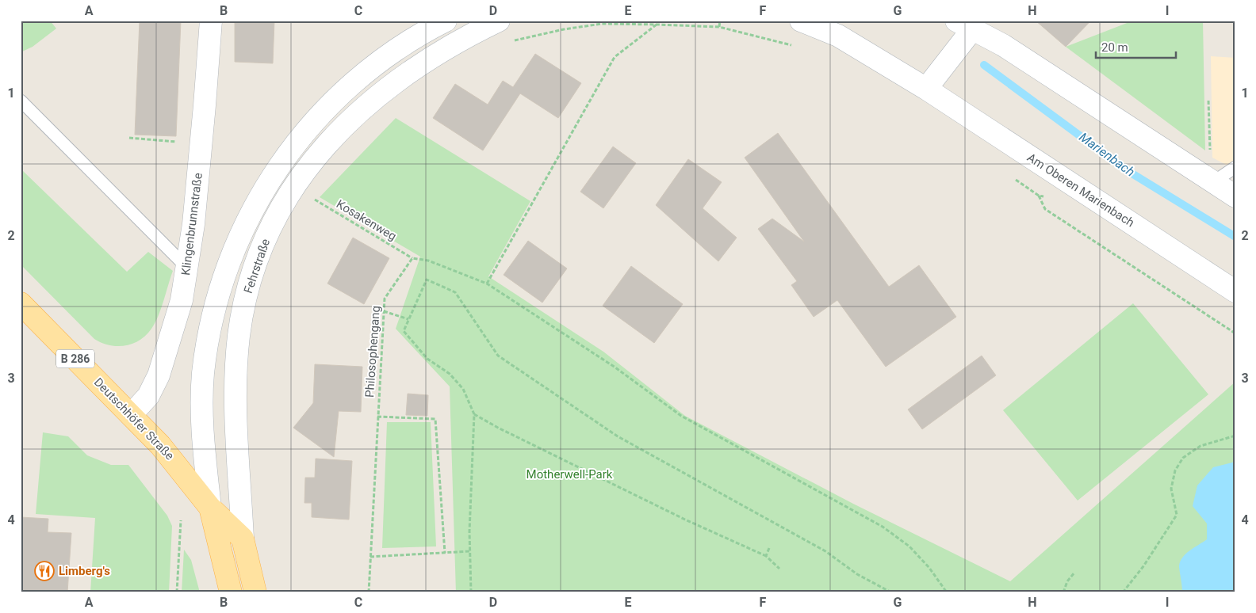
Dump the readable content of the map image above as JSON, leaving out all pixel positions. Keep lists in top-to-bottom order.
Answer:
{
  "streets": {
    "main road": [
      "Am Oberen Marienbach",
      "Klingenbrunnstraße",
      "Fehrstraße",
      "B 286",
      "Deutschhöfer Straße"
    ],
    "path": ["Kosakenweg", "Philosophengang"]
  },
  "crossings": [
    ["Kosakenweg", "Philosophengang"],
    ["Klingenbrunnstraße", "Deutschhöfer Straße"],
    ["Fehrstraße", "Deutschhöfer Straße"],
    ["B 286", "Deutschhöfer Straße"]
  ],
  "water": ["Marienbach"],
  "parks": ["Motherwell-Park"],
  "places": {
    "restaurant": ["Limberg's"]
  },
  "scale_bar": "20 m",
  "grid": {
    "columns": [
      "A",
      "B",
      "C",
      "D",
      "E",
      "F",
      "G",
      "H",
      "I"
    ],
    "rows": [
      "1",
      "2",
      "3",
      "4"
    ]
  }
}
